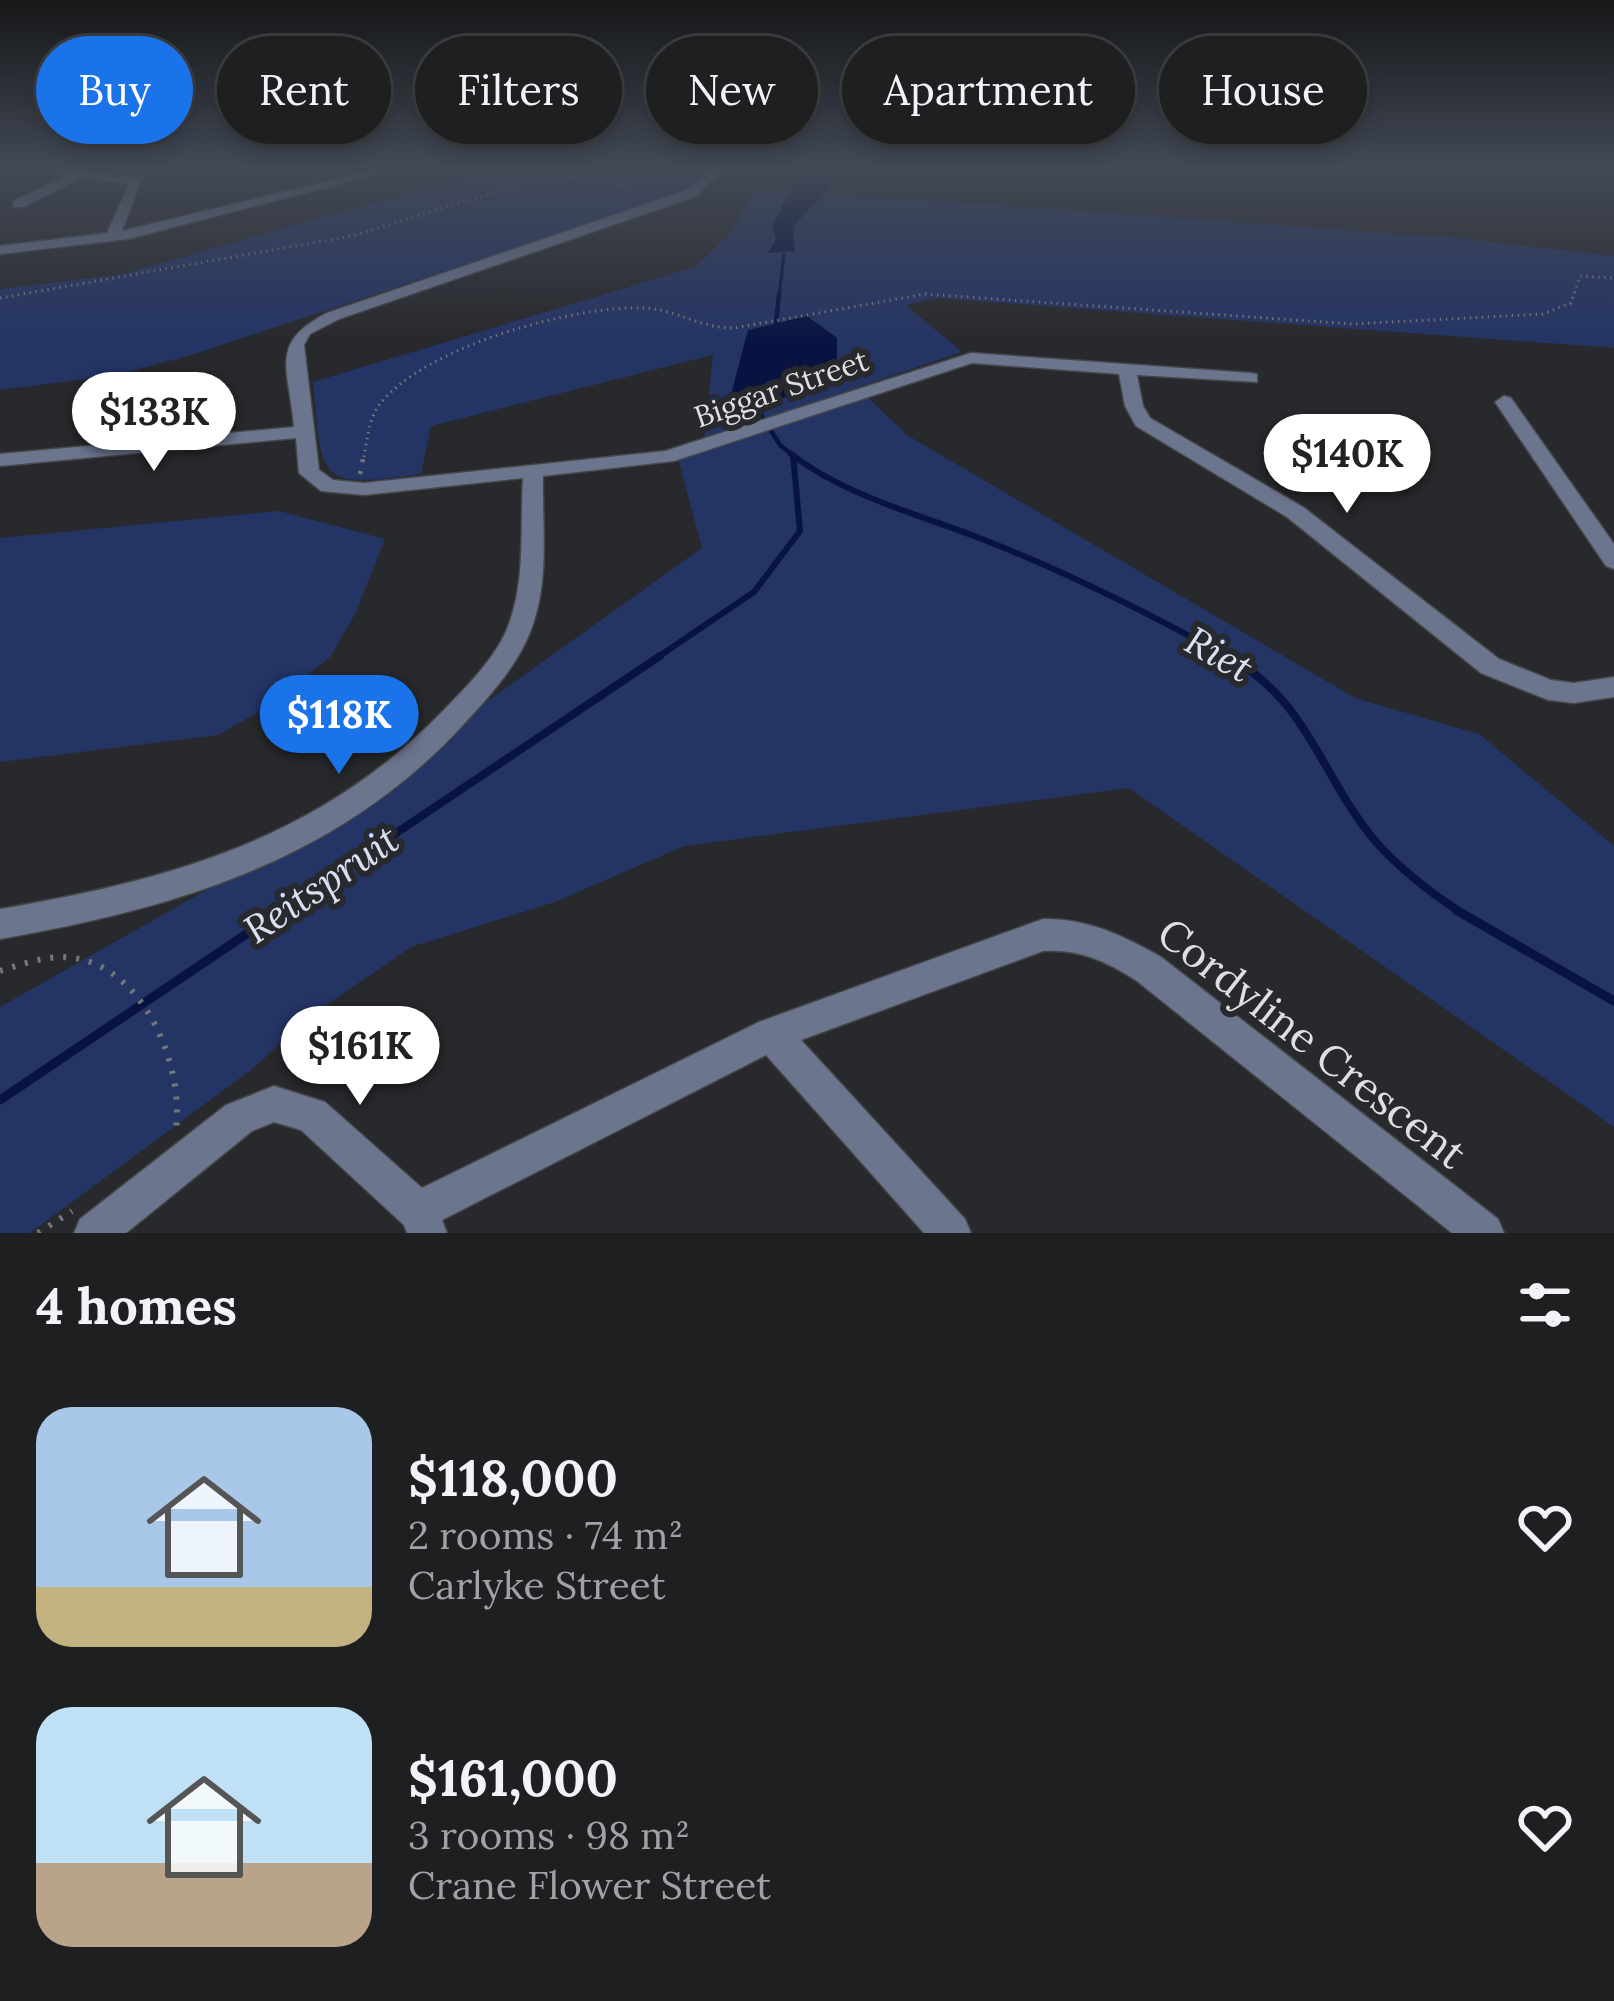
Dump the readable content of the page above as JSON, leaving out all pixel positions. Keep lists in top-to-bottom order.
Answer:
{
  "streets": {
    "street": ["Biggar Street", "Cordyline Crescent"]
  },
  "water": ["Riet", "Reitspruit"],
  "page": {
    "chip": [
      "Buy",
      "Rent",
      "Filters",
      "New",
      "Apartment",
      "House"
    ],
    "price": [
      "$133K",
      "$140K",
      "$118K",
      "$161K"
    ],
    "heading": "4 homes",
    "list": [
      {
        "name": "$118,000",
        "note": "2 rooms · 74 m² · Carlyke Street"
      },
      {
        "name": "$161,000",
        "note": "3 rooms · 98 m² · Crane Flower Street"
      }
    ]
  }
}
